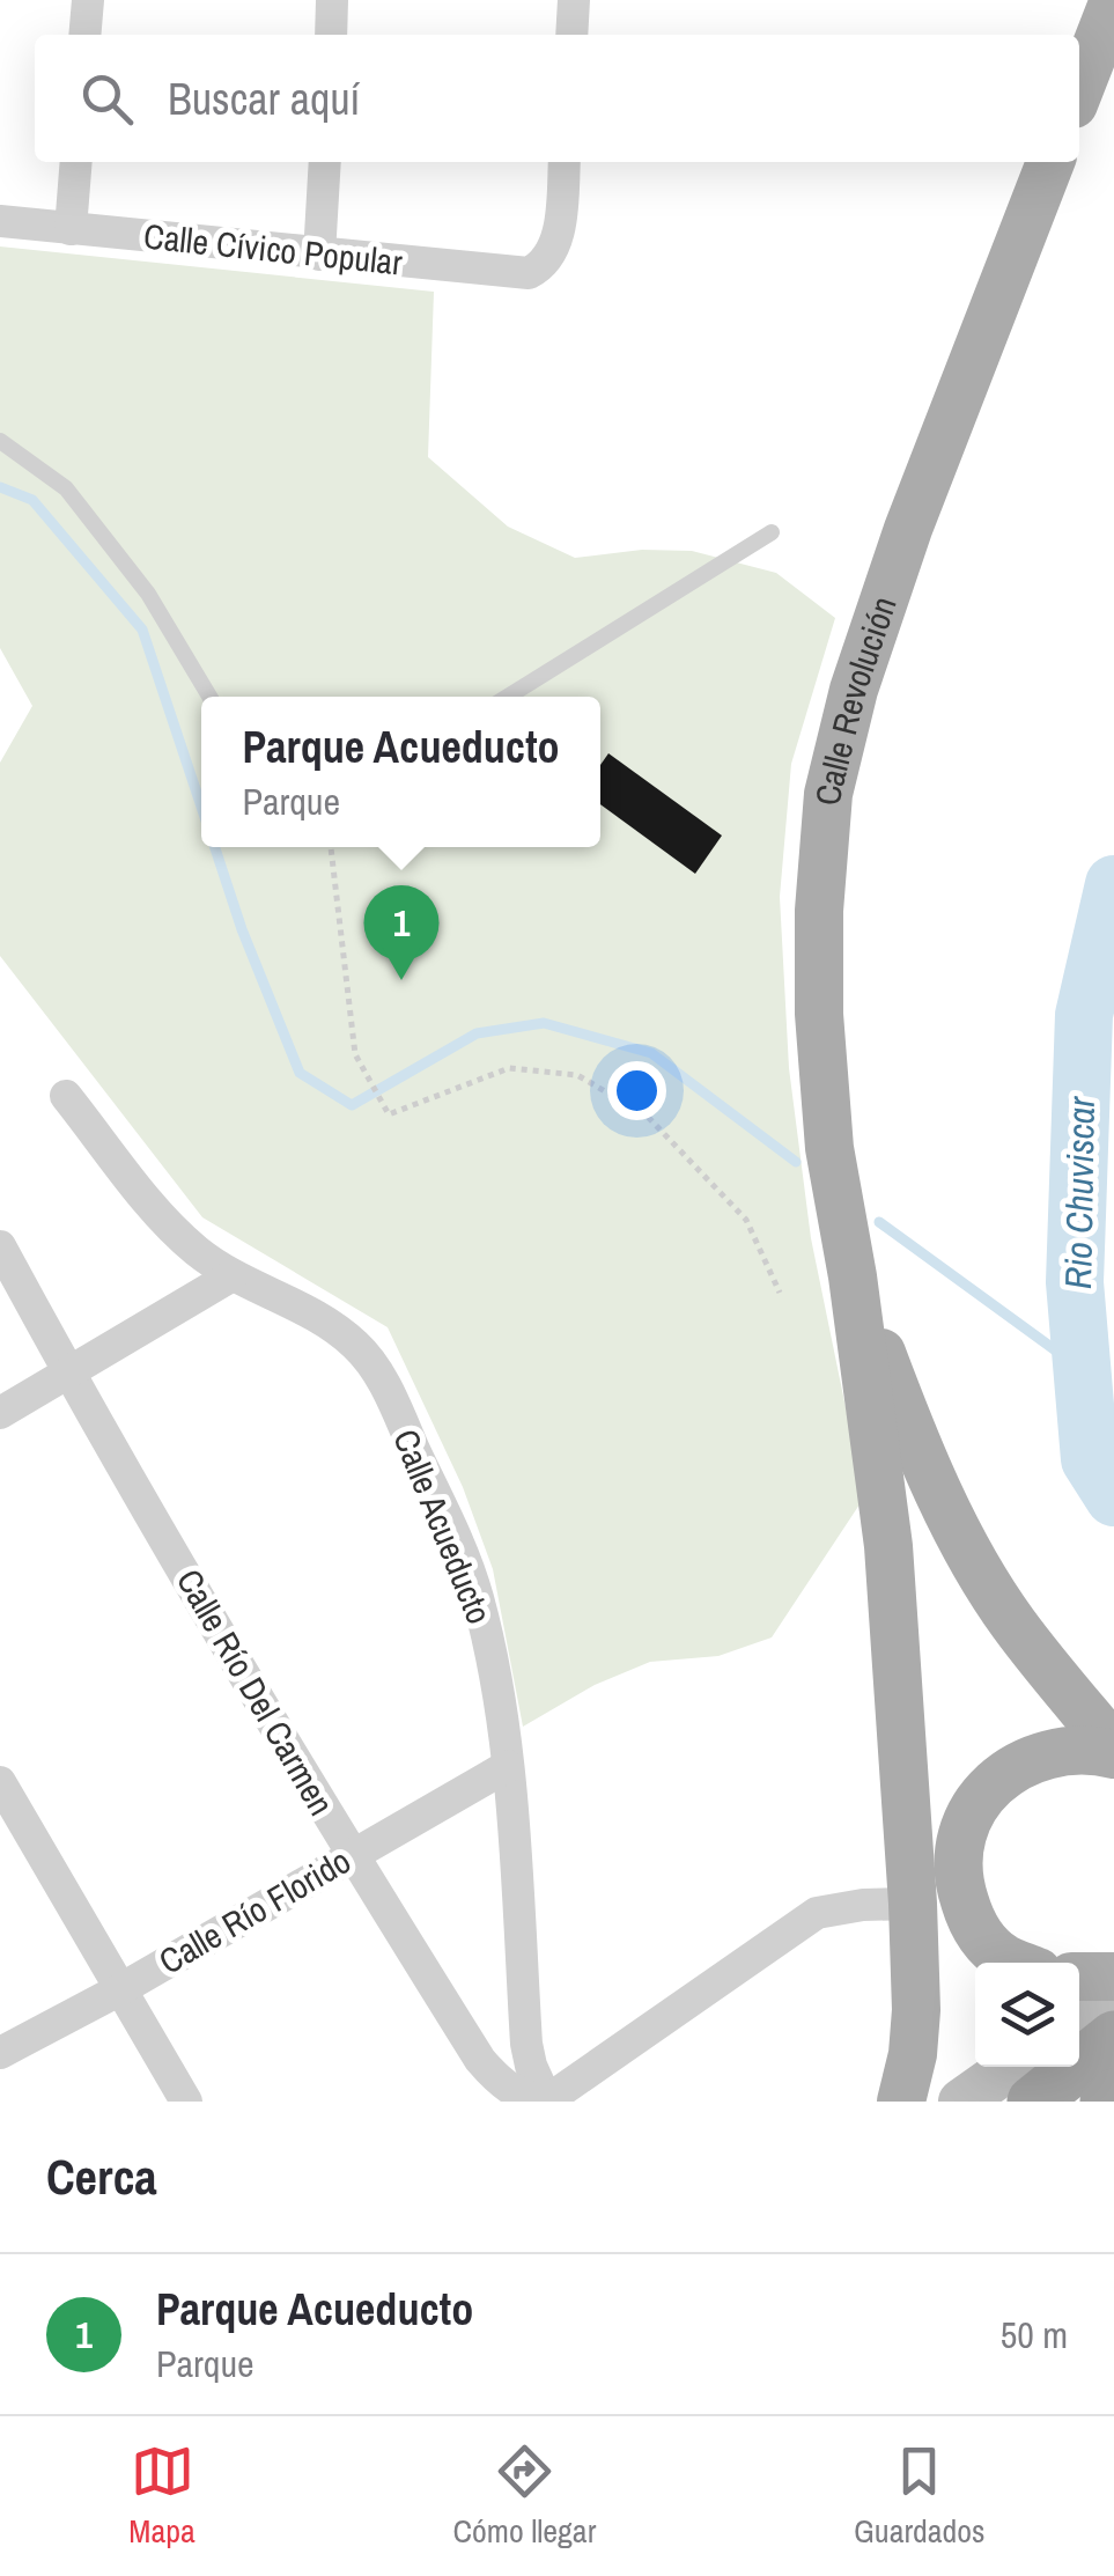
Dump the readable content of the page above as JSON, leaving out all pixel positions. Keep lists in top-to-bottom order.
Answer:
{
  "streets": {
    "main road": ["Calle Revolución"],
    "street": [
      "Calle Cívico Popular",
      "Calle Acueducto",
      "Calle Río Del Carmen",
      "Calle Río Florido"
    ]
  },
  "crossings": [
    ["Calle Acueducto", "Calle Río Del Carmen"],
    ["Calle Acueducto", "Calle Río Florido"],
    ["Calle Río Del Carmen", "Calle Río Florido"]
  ],
  "water": ["Rio Chuviscar"],
  "page": {
    "search": "Buscar aquí",
    "popup": ["Parque Acueducto", "Parque"],
    "pins": "1",
    "heading": "Cerca",
    "list": [
      {
        "mark": "1",
        "name": "Parque Acueducto",
        "note": "Parque",
        "value": "50 m"
      }
    ],
    "nav": ["Mapa", "Cómo llegar", "Guardados"]
  }
}
